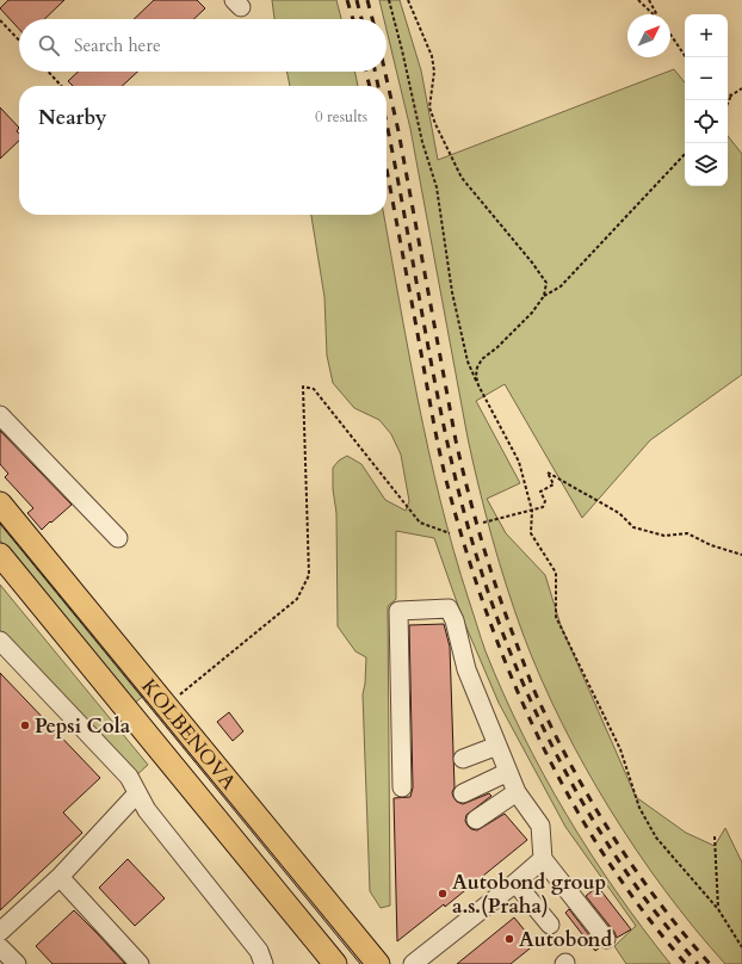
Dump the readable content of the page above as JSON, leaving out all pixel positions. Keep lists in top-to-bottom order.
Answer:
{
  "streets": {
    "main road": ["KOLBENOVA"]
  },
  "places": ["Pepsi Cola", "Autobond group a.s.(Praha)", "Autobond"],
  "north": "top right",
  "page": {
    "map_buttons": ["+", "−"],
    "search": "Search here",
    "heading": ["Nearby", "0 results"]
  }
}
